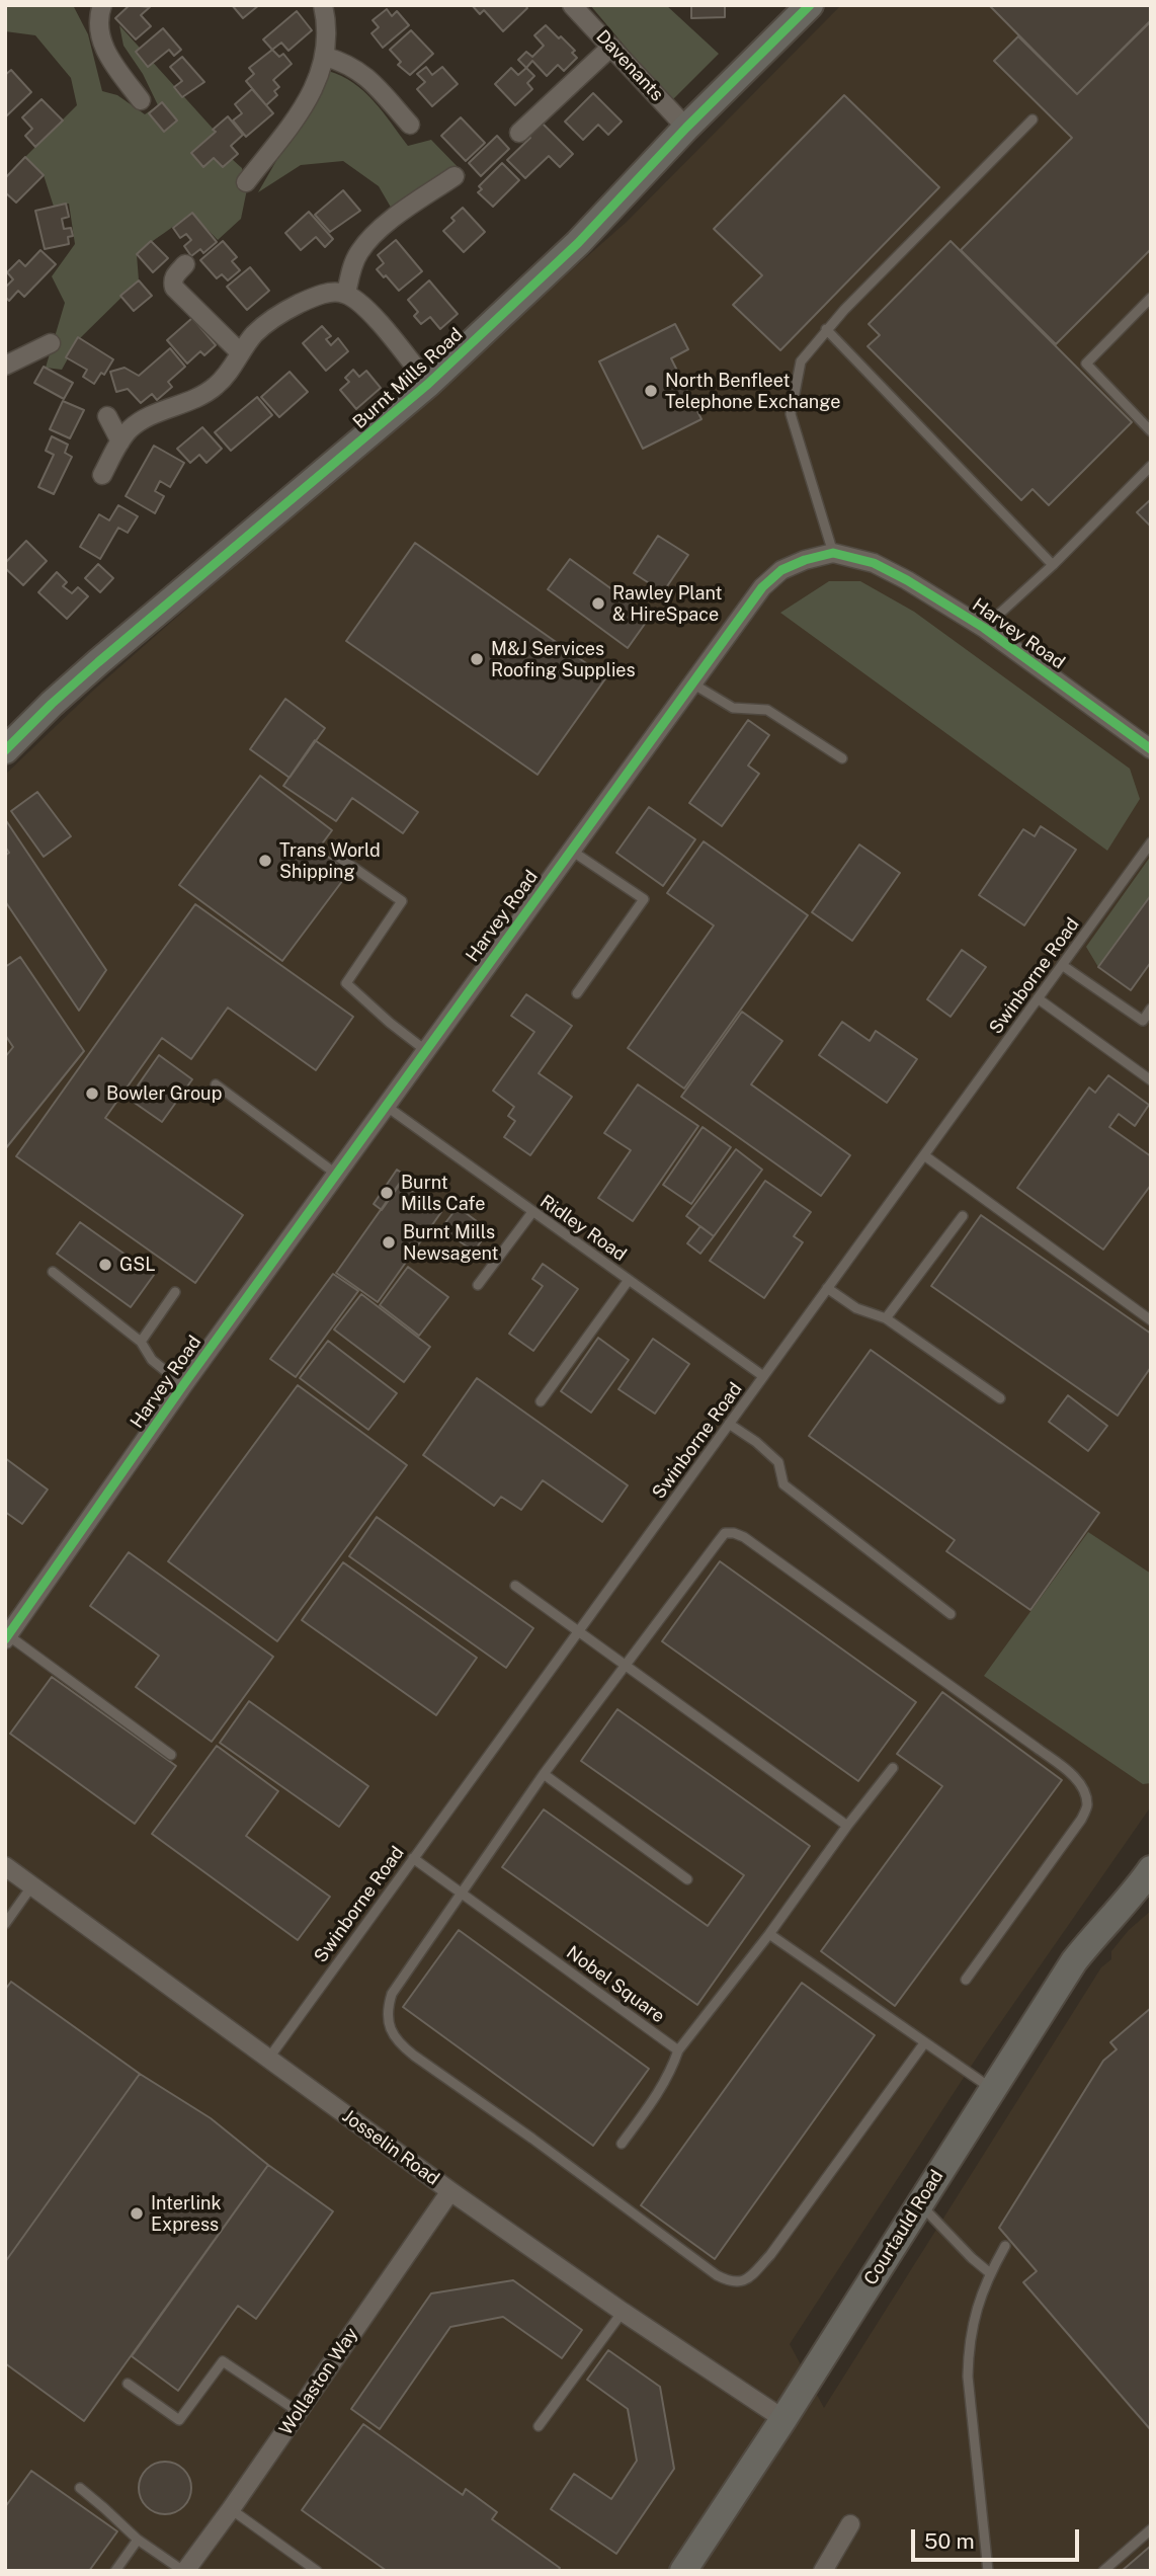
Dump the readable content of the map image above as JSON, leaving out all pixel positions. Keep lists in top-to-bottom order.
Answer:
{
  "streets": {
    "street": [
      "Davenants",
      "Burnt Mills Road",
      "Harvey Road",
      "Josselin Road",
      "Courtauld Road",
      "Wollaston Way"
    ],
    "lane": ["Swinborne Road", "Ridley Road", "Nobel Square"]
  },
  "crossings": [
    ["Davenants", "Burnt Mills Road"],
    ["Harvey Road", "Ridley Road"],
    ["Swinborne Road", "Ridley Road"],
    ["Swinborne Road", "Nobel Square"],
    ["Swinborne Road", "Josselin Road"],
    ["Josselin Road", "Courtauld Road"],
    ["Josselin Road", "Wollaston Way"]
  ],
  "places": [
    "North Benfleet Telephone Exchange",
    "Rawley Plant & HireSpace",
    "M&J Services Roofing Supplies",
    "Trans World Shipping",
    "Bowler Group",
    "Burnt Mills Cafe",
    "Burnt Mills Newsagent",
    "GSL",
    "Interlink Express"
  ],
  "scale_bar": "50 m"
}
